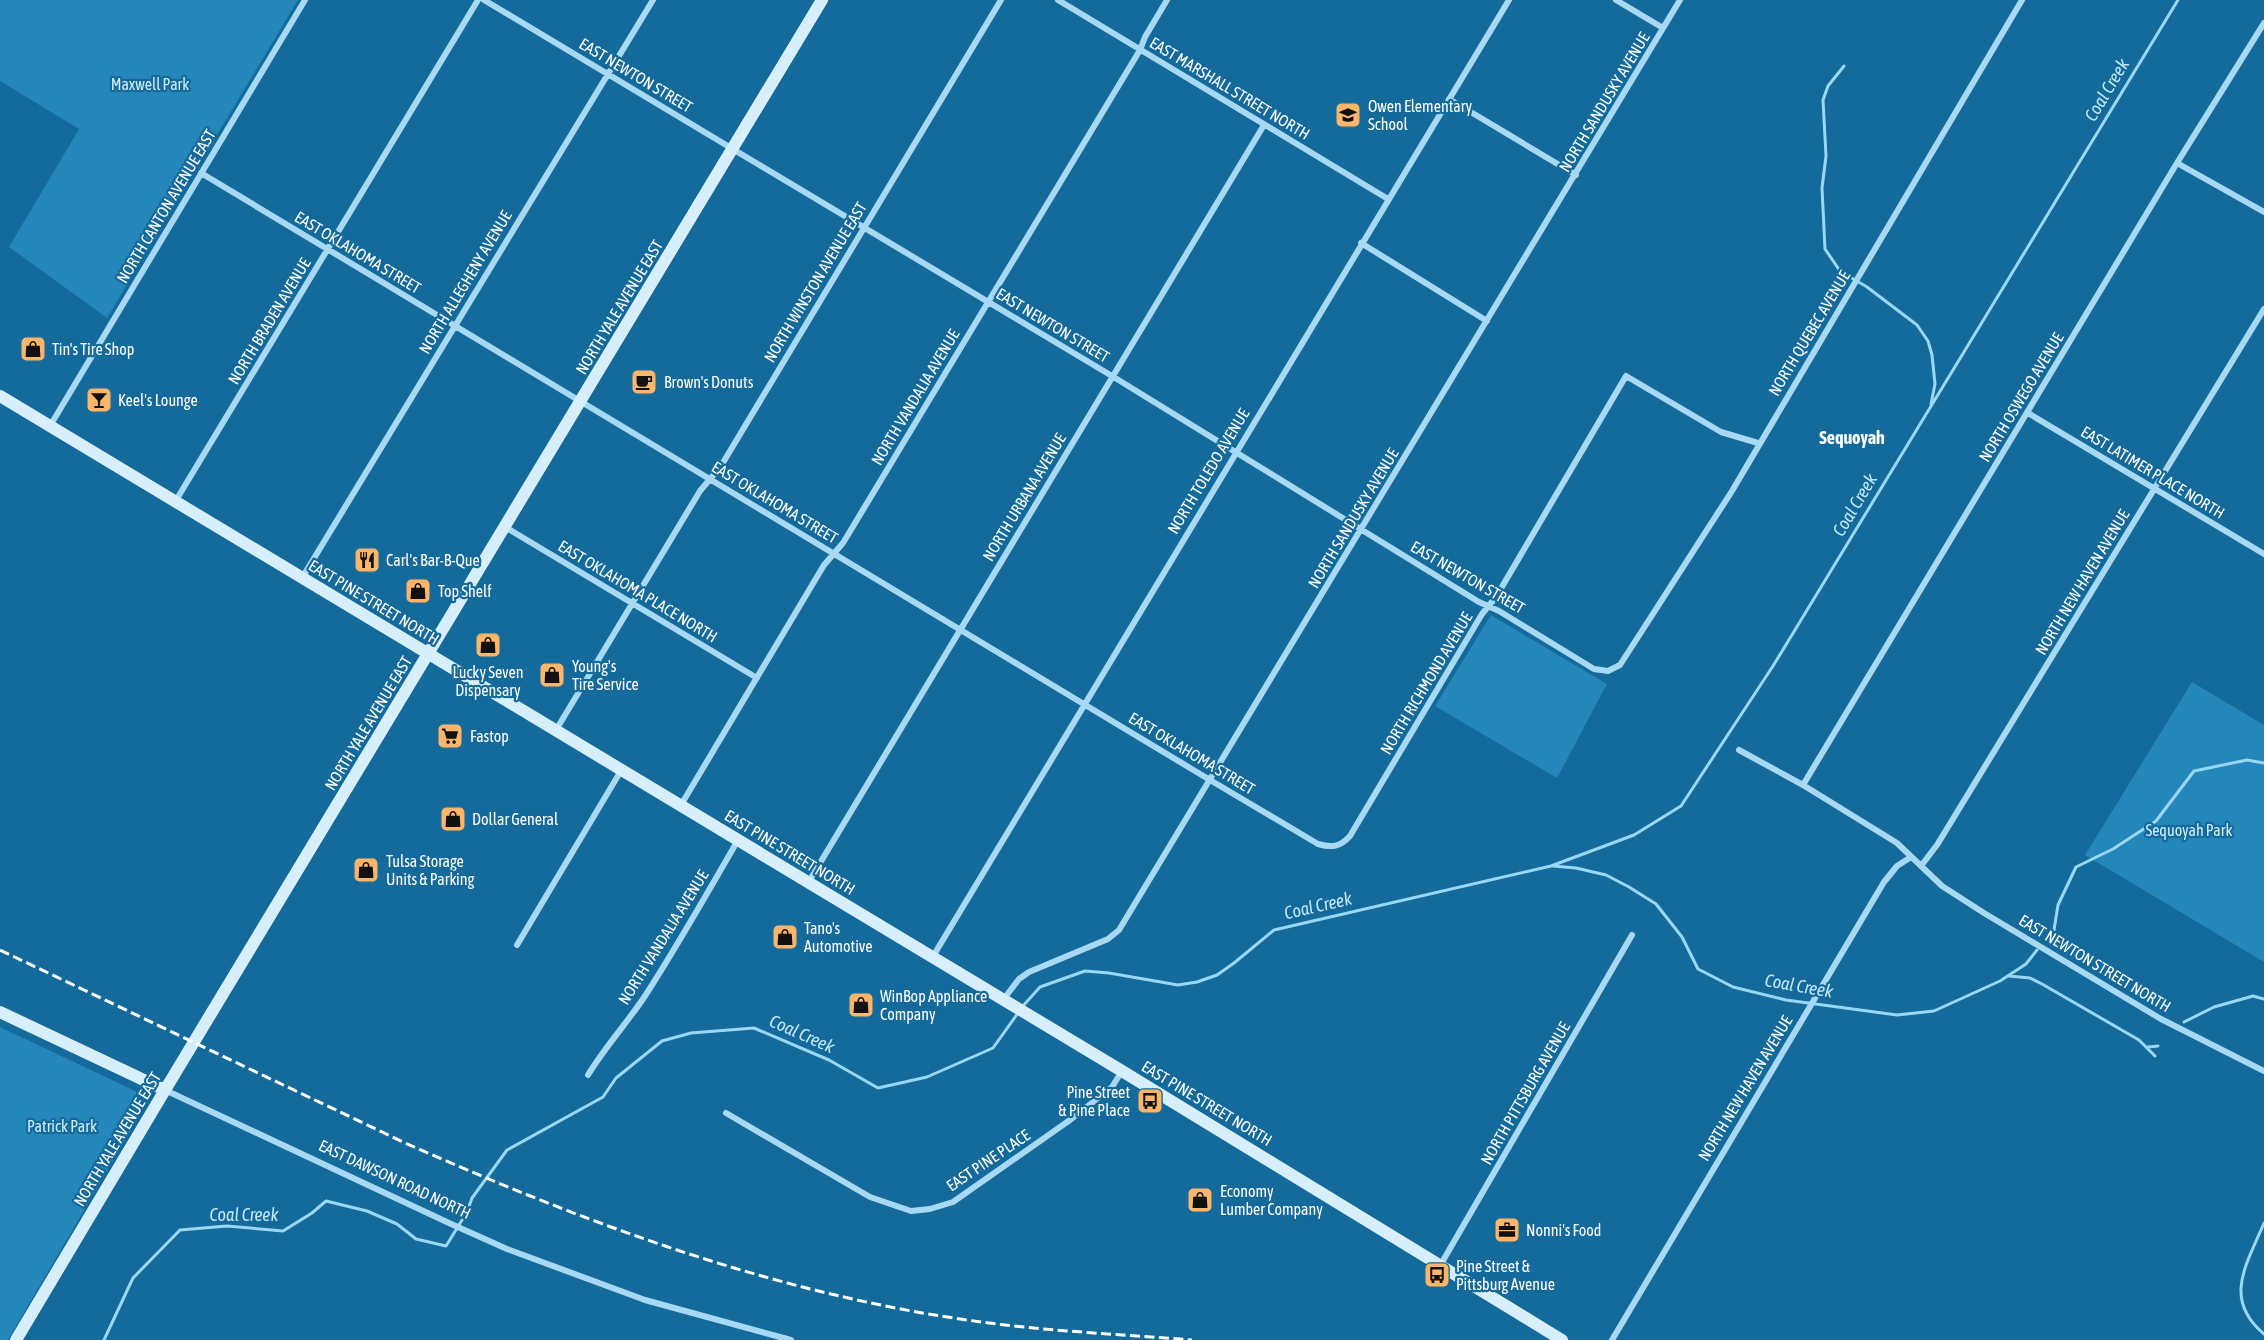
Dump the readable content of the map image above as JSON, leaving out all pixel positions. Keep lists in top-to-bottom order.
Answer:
{
  "streets": {
    "main road": ["NORTH YALE AVENUE EAST", "EAST PINE STREET NORTH", "EAST DAWSON ROAD NORTH"],
    "street": [
      "EAST NEWTON STREET",
      "EAST MARSHALL STREET NORTH",
      "NORTH SANDUSKY AVENUE",
      "NORTH CANTON AVENUE EAST",
      "EAST OKLAHOMA STREET",
      "NORTH ALLEGHENY AVENUE",
      "NORTH WINSTON AVENUE EAST",
      "NORTH BRADEN AVENUE",
      "NORTH QUEBEC AVENUE",
      "NORTH VANDALIA AVENUE",
      "NORTH OSWEGO AVENUE",
      "NORTH TOLEDO AVENUE",
      "EAST LATIMER PLACE NORTH",
      "NORTH URBANA AVENUE",
      "NORTH NEW HAVEN AVENUE",
      "EAST OKLAHOMA PLACE NORTH",
      "NORTH RICHMOND AVENUE",
      "EAST NEWTON STREET NORTH",
      "NORTH PITTSBURG AVENUE",
      "EAST PINE PLACE"
    ]
  },
  "crossings": [
    ["EAST NEWTON STREET", "NORTH SANDUSKY AVENUE"],
    ["EAST NEWTON STREET", "NORTH ALLEGHENY AVENUE"],
    ["EAST NEWTON STREET", "NORTH WINSTON AVENUE EAST"],
    ["EAST NEWTON STREET", "NORTH YALE AVENUE EAST"],
    ["EAST NEWTON STREET", "NORTH QUEBEC AVENUE"],
    ["EAST NEWTON STREET", "NORTH VANDALIA AVENUE"],
    ["EAST NEWTON STREET", "NORTH TOLEDO AVENUE"],
    ["EAST NEWTON STREET", "NORTH URBANA AVENUE"],
    ["EAST NEWTON STREET", "NORTH RICHMOND AVENUE"],
    ["EAST MARSHALL STREET NORTH", "NORTH VANDALIA AVENUE"],
    ["EAST MARSHALL STREET NORTH", "NORTH TOLEDO AVENUE"],
    ["EAST MARSHALL STREET NORTH", "NORTH URBANA AVENUE"],
    ["NORTH SANDUSKY AVENUE", "EAST OKLAHOMA STREET"],
    ["NORTH SANDUSKY AVENUE", "EAST PINE STREET NORTH"],
    ["NORTH CANTON AVENUE EAST", "EAST OKLAHOMA STREET"],
    ["NORTH CANTON AVENUE EAST", "EAST PINE STREET NORTH"],
    ["EAST OKLAHOMA STREET", "NORTH ALLEGHENY AVENUE"],
    ["EAST OKLAHOMA STREET", "NORTH WINSTON AVENUE EAST"],
    ["EAST OKLAHOMA STREET", "NORTH YALE AVENUE EAST"],
    ["EAST OKLAHOMA STREET", "NORTH BRADEN AVENUE"],
    ["EAST OKLAHOMA STREET", "NORTH VANDALIA AVENUE"],
    ["EAST OKLAHOMA STREET", "NORTH TOLEDO AVENUE"],
    ["EAST OKLAHOMA STREET", "NORTH URBANA AVENUE"],
    ["EAST OKLAHOMA STREET", "NORTH RICHMOND AVENUE"],
    ["NORTH ALLEGHENY AVENUE", "EAST PINE STREET NORTH"],
    ["NORTH WINSTON AVENUE EAST", "EAST OKLAHOMA PLACE NORTH"],
    ["NORTH WINSTON AVENUE EAST", "EAST PINE STREET NORTH"],
    ["NORTH YALE AVENUE EAST", "EAST OKLAHOMA PLACE NORTH"],
    ["NORTH YALE AVENUE EAST", "EAST PINE STREET NORTH"],
    ["NORTH YALE AVENUE EAST", "EAST DAWSON ROAD NORTH"],
    ["NORTH BRADEN AVENUE", "EAST PINE STREET NORTH"],
    ["NORTH QUEBEC AVENUE", "NORTH RICHMOND AVENUE"],
    ["NORTH VANDALIA AVENUE", "EAST OKLAHOMA PLACE NORTH"],
    ["NORTH VANDALIA AVENUE", "EAST PINE STREET NORTH"],
    ["NORTH OSWEGO AVENUE", "EAST LATIMER PLACE NORTH"],
    ["NORTH TOLEDO AVENUE", "EAST PINE STREET NORTH"],
    ["EAST LATIMER PLACE NORTH", "NORTH NEW HAVEN AVENUE"],
    ["NORTH URBANA AVENUE", "EAST PINE STREET NORTH"],
    ["NORTH NEW HAVEN AVENUE", "EAST NEWTON STREET NORTH"],
    ["EAST PINE STREET NORTH", "NORTH PITTSBURG AVENUE"],
    ["EAST PINE STREET NORTH", "EAST PINE PLACE"]
  ],
  "districts": ["Sequoyah"],
  "water": ["Coal Creek"],
  "parks": ["Maxwell Park", "Sequoyah Park", "Patrick Park"],
  "places": {
    "school or university": ["Owen Elementary School"],
    "shop": [
      "Tin's Tire Shop",
      "Top Shelf",
      "Lucky Seven Dispensary",
      "Young's Tire Service",
      "Dollar General",
      "Tulsa Storage Units & Parking",
      "Tano's Automotive",
      "WinBop Appliance Company",
      "Economy Lumber Company"
    ],
    "cafe": ["Brown's Donuts"],
    "bar": ["Keel's Lounge"],
    "restaurant": ["Carl's Bar-B-Que"],
    "supermarket": ["Fastop"],
    "bus stop": ["Pine Street & Pine Place", "Pine Street & Pittsburg Avenue"],
    "office": ["Nonni's Food"]
  }
}
